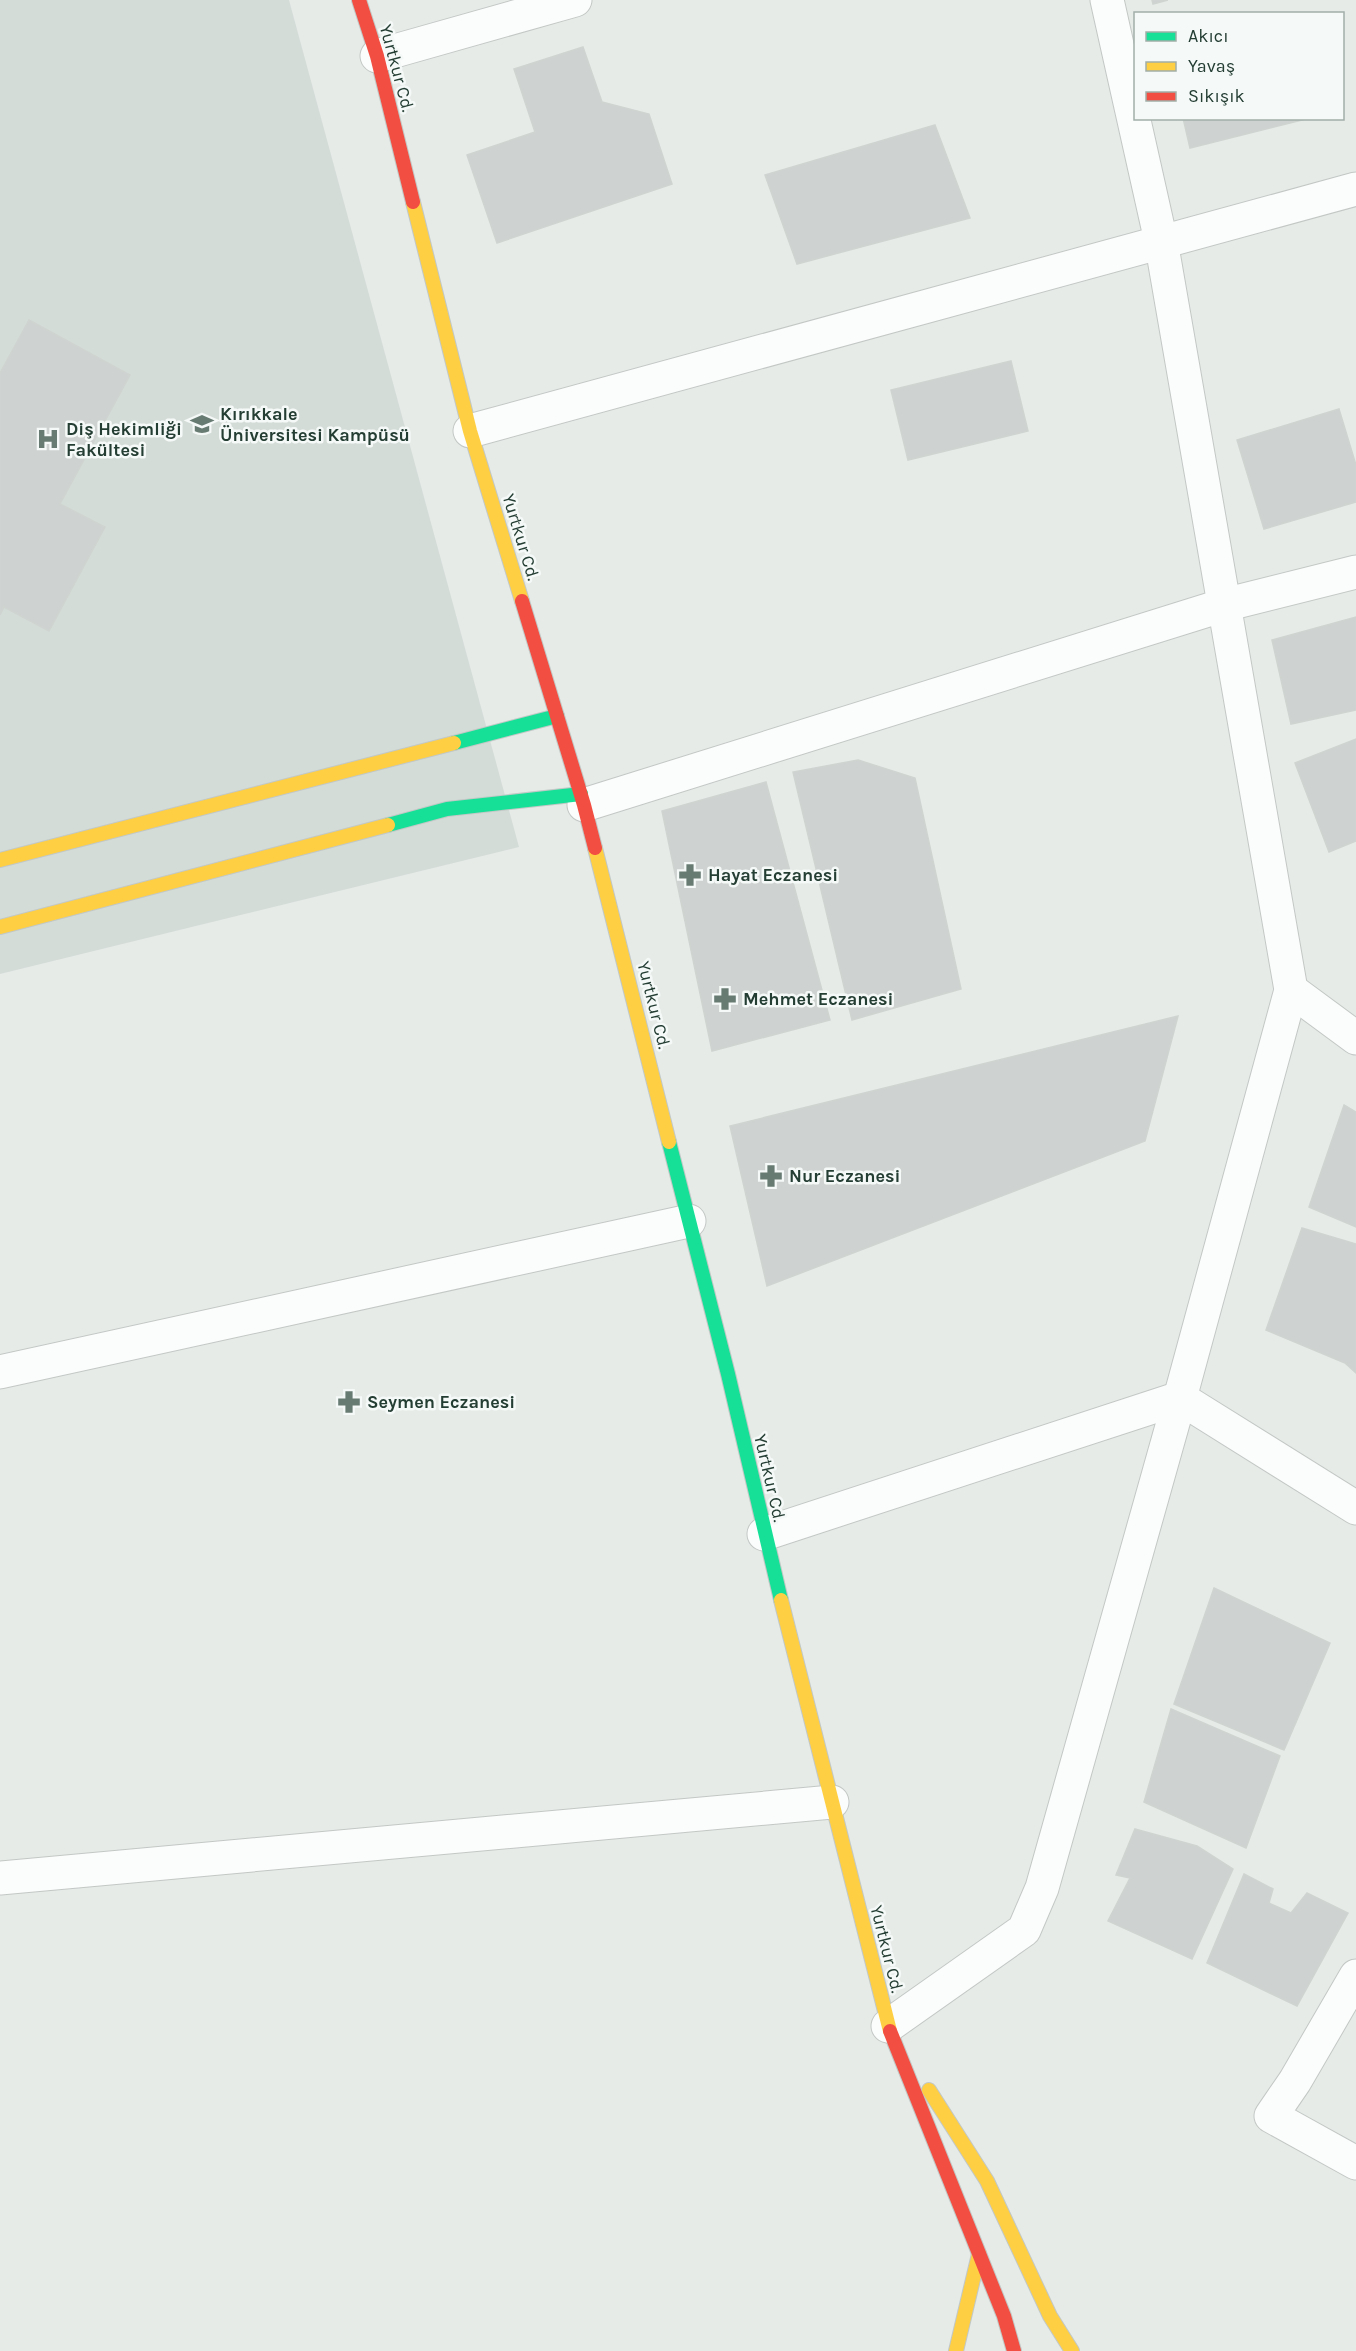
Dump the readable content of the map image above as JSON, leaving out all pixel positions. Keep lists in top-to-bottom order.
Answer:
{
  "streets": {
    "main road": ["Yurtkur Cd."]
  },
  "places": {
    "school or university": ["Kırıkkale Üniversitesi Kampüsü"],
    "hospital": ["Diş Hekimliği Fakültesi"],
    "pharmacy": [
      "Hayat Eczanesi",
      "Mehmet Eczanesi",
      "Nur Eczanesi",
      "Seymen Eczanesi"
    ]
  },
  "legend": ["Akıcı", "Yavaş", "Sıkışık"]
}
